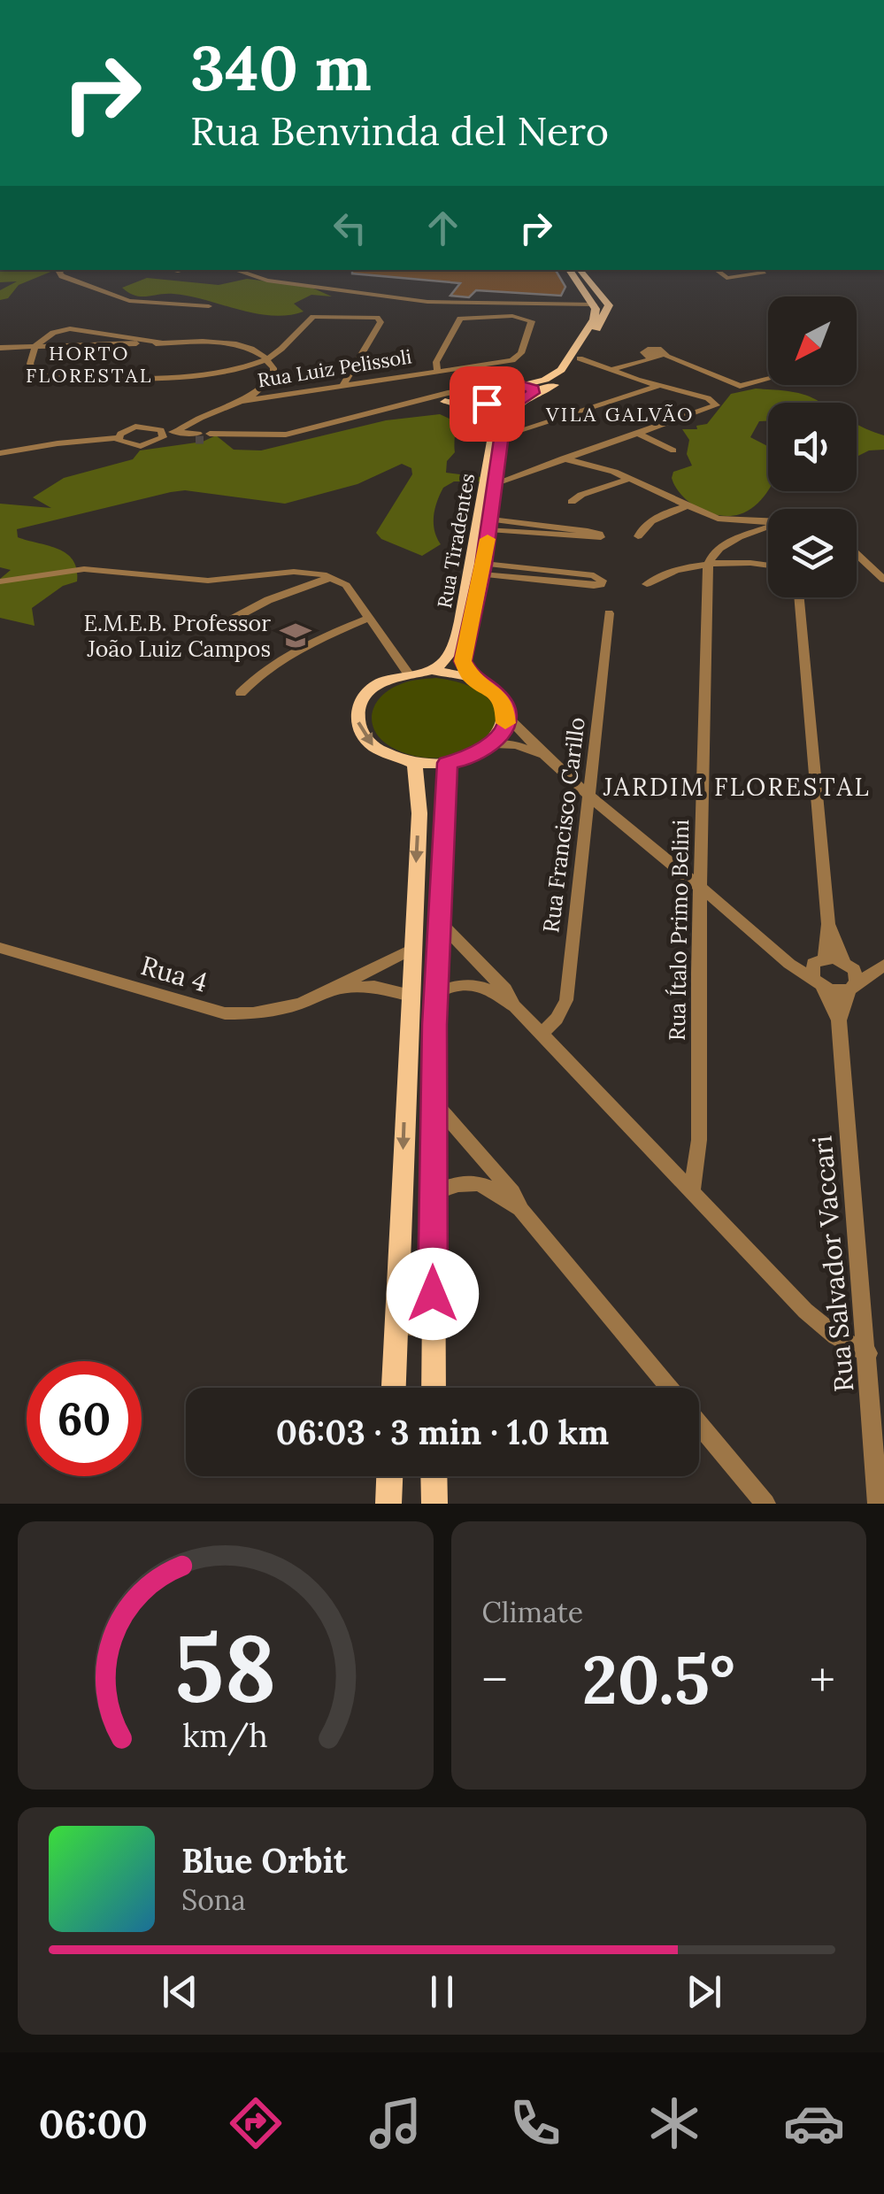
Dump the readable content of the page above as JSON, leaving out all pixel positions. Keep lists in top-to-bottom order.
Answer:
{
  "streets": {
    "main road": ["Rua Tiradentes"],
    "street": [
      "Rua Luiz Pelissoli",
      "Rua Francisco Carillo",
      "Rua Ítalo Primo Belini",
      "Rua 4",
      "Rua Salvador Vaccari"
    ]
  },
  "districts": ["HORTO FLORESTAL", "VILA GALVÃO", "JARDIM FLORESTAL"],
  "places": {
    "school or university": ["E.M.E.B. Professor João Luiz Campos"]
  },
  "north": "bottom left",
  "page": {
    "turn": ["340 m", "Rua Benvinda del Nero"],
    "limit": "60",
    "trip": "06:03 · 3 min · 1.0 km",
    "tile": "Climate",
    "heat": ["−", "20.5°", "+"],
    "song": ["Blue Orbit", "Sona"],
    "tabs": "06:00",
    "gauge": ["58", "km/h"]
  }
}
